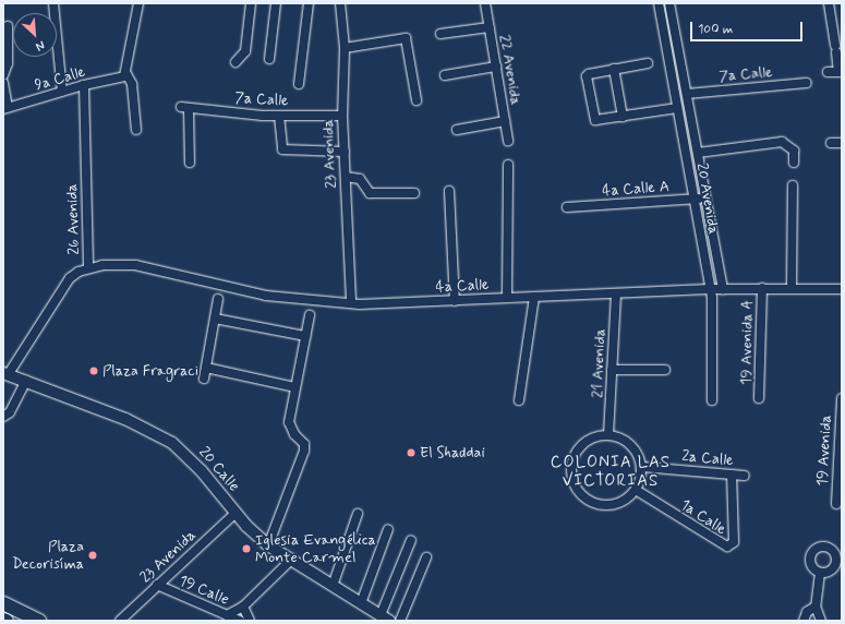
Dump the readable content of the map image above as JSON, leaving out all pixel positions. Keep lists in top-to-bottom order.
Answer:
{
  "streets": {
    "main road": ["20 Calle"],
    "street": [
      "22 Avenida",
      "7a Calle",
      "9a Calle",
      "23 Avenida",
      "4a Calle A",
      "20 Avenida",
      "26 Avenida",
      "4a Calle",
      "19 Avenida A",
      "21 Avenida",
      "19 Avenida",
      "2a Calle",
      "1a Calle",
      "19 Calle"
    ]
  },
  "crossings": [
    ["7a Calle", "23 Avenida"],
    ["7a Calle", "20 Avenida"],
    ["9a Calle", "26 Avenida"],
    ["23 Avenida", "4a Calle"],
    ["23 Avenida", "20 Calle"],
    ["23 Avenida", "19 Calle"],
    ["4a Calle A", "20 Avenida"],
    ["20 Avenida", "4a Calle"],
    ["26 Avenida", "4a Calle"],
    ["26 Avenida", "20 Calle"],
    ["4a Calle", "19 Avenida A"],
    ["4a Calle", "21 Avenida"],
    ["21 Avenida", "2a Calle"],
    ["21 Avenida", "1a Calle"],
    ["2a Calle", "1a Calle"]
  ],
  "districts": ["COLONIA LAS VICTORIAS"],
  "places": [
    "Plaza Fragraci",
    "El Shaddai",
    "Iglesia Evangélica Monte Carmel",
    "Plaza Decorisíma"
  ],
  "scale_bar": "100 m",
  "north": "bottom right"
}
